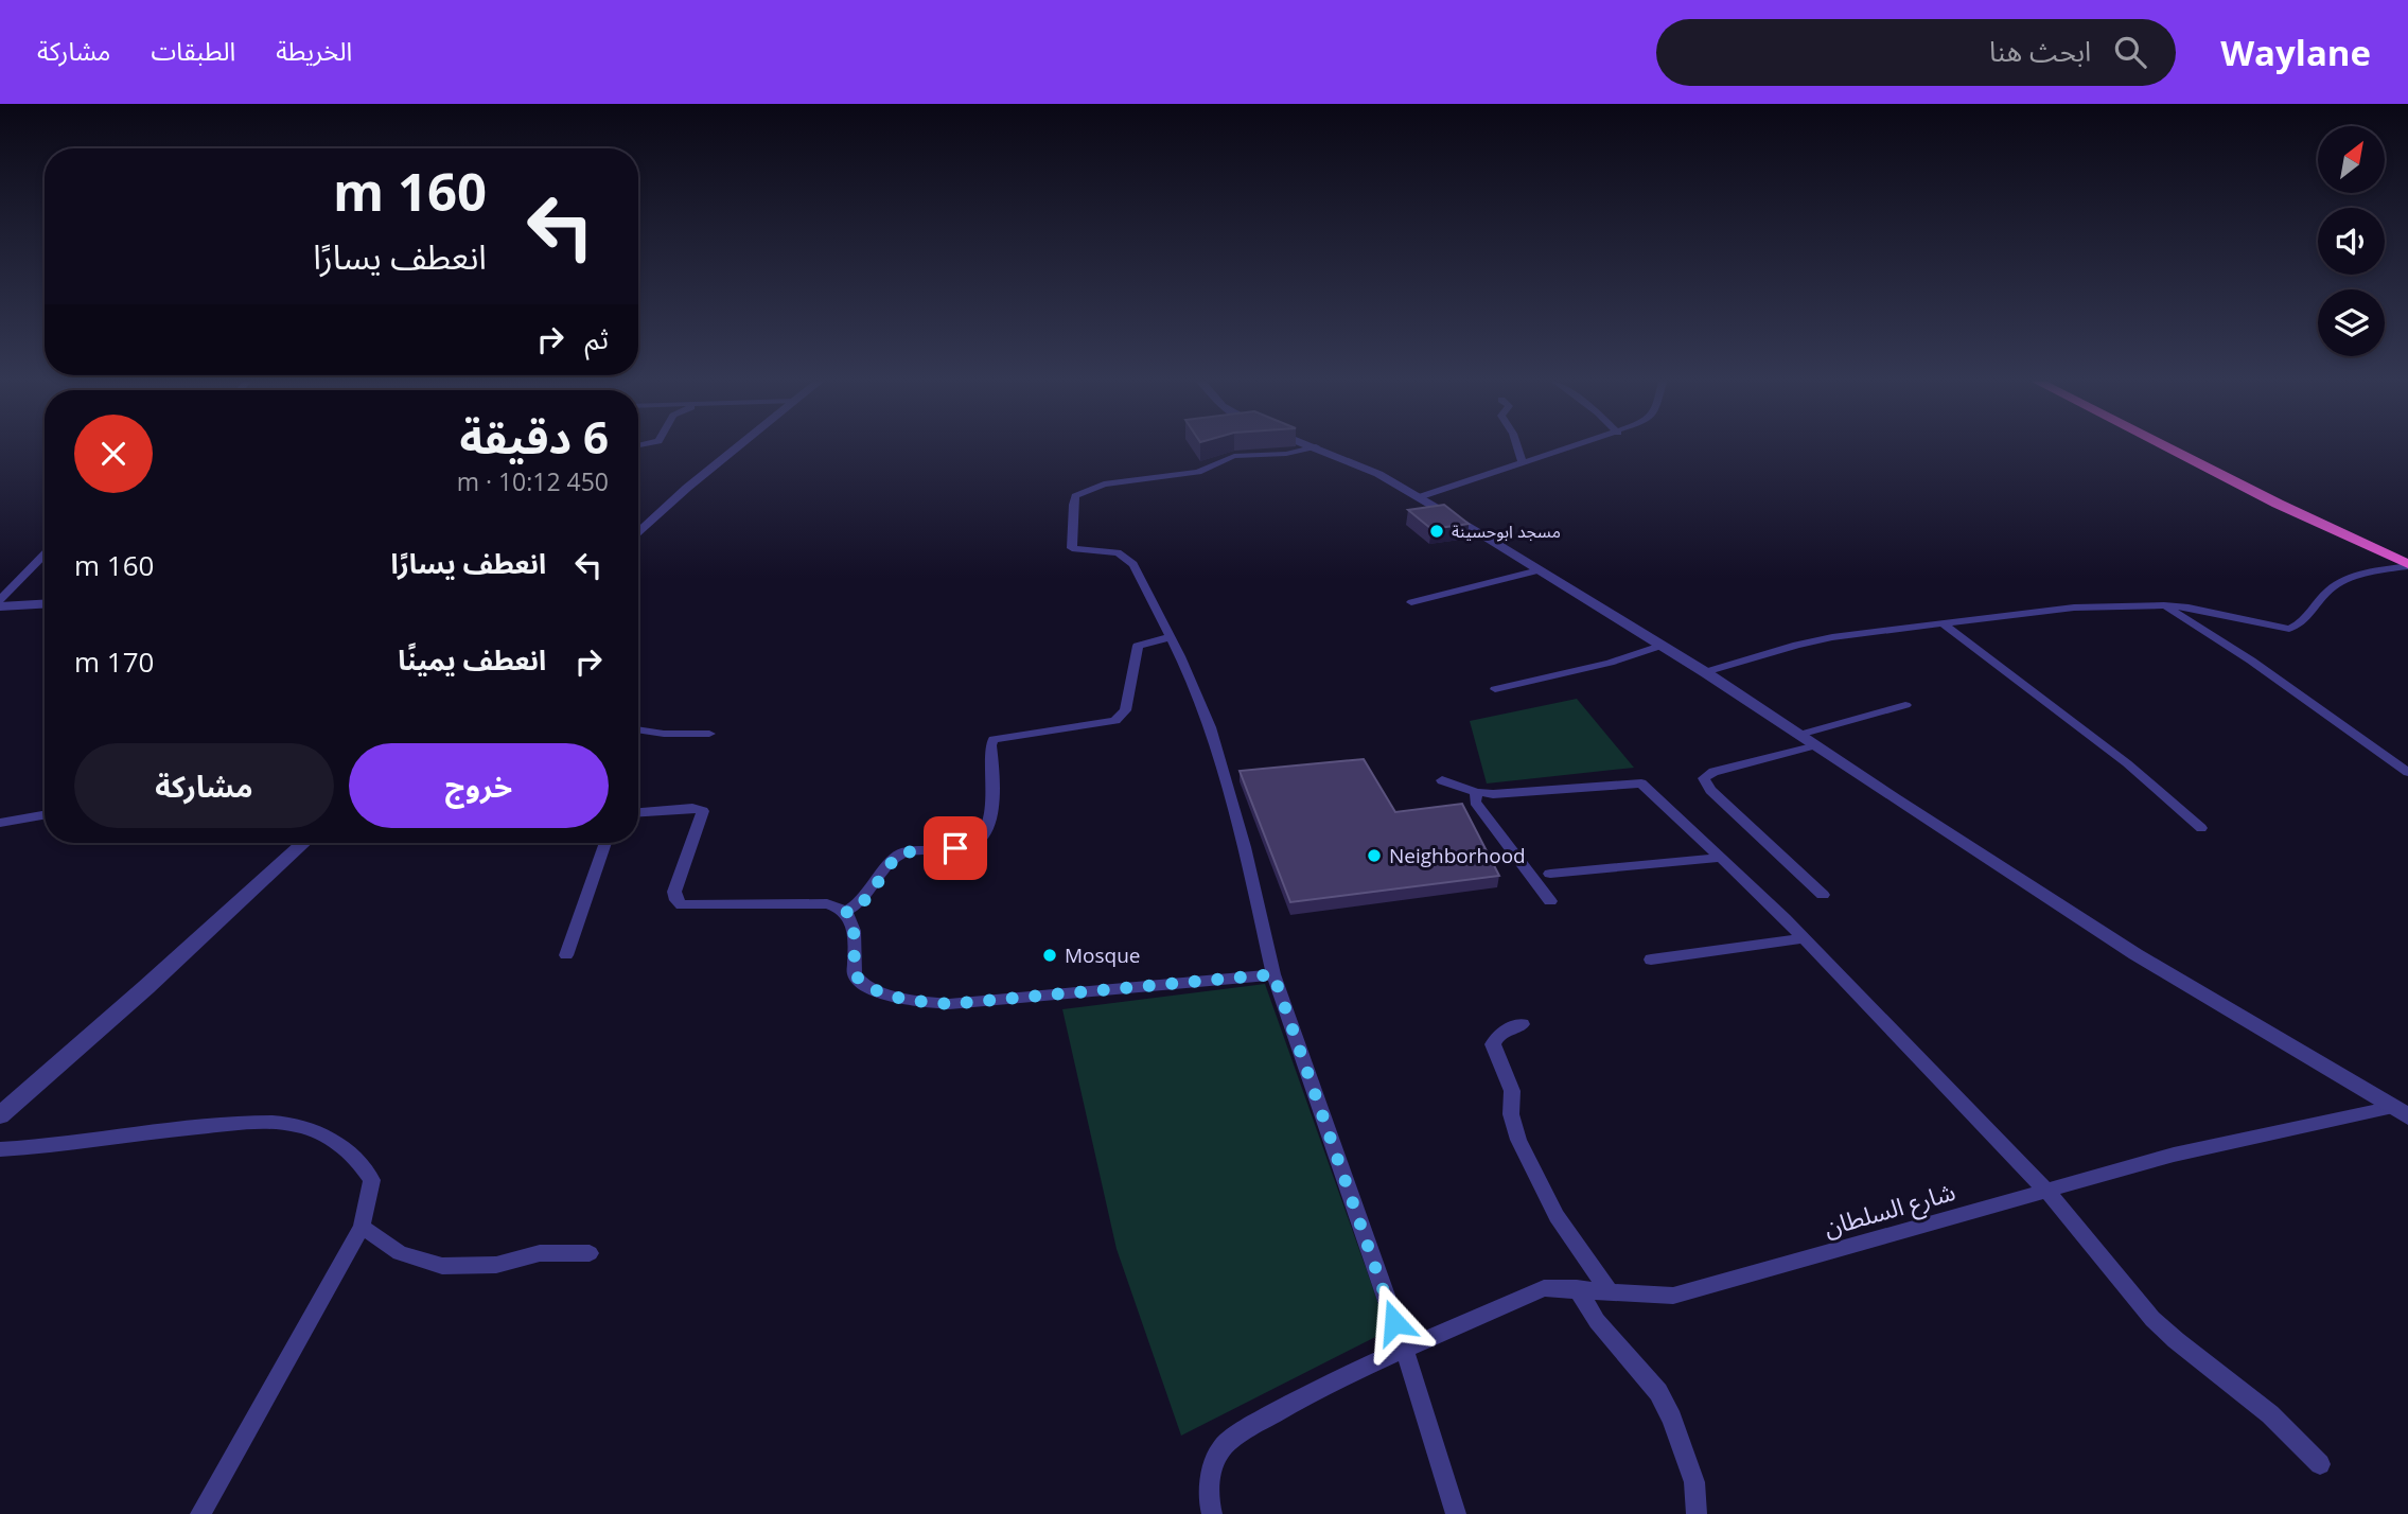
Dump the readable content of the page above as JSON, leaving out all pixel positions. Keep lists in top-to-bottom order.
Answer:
{
  "streets": {
    "street": ["شارع السلطان"]
  },
  "places": ["مسجد ابوحسينة", "Neighborhood", "Mosque"],
  "north": "top right",
  "page": {
    "header": "Waylane",
    "search": "ابحث هنا",
    "nav": ["الخريطة", "الطبقات", "مشاركة"],
    "turn": ["160 m", "انعطف يسارًا"],
    "then": "ثم",
    "heading": ["6 دقيقة", "450 m · 10:12"],
    "list": [
      {
        "name": "انعطف يسارًا",
        "value": "160 m"
      },
      {
        "name": "انعطف يمينًا",
        "value": "170 m"
      }
    ],
    "buttons": ["خروج", "مشاركة"]
  }
}
